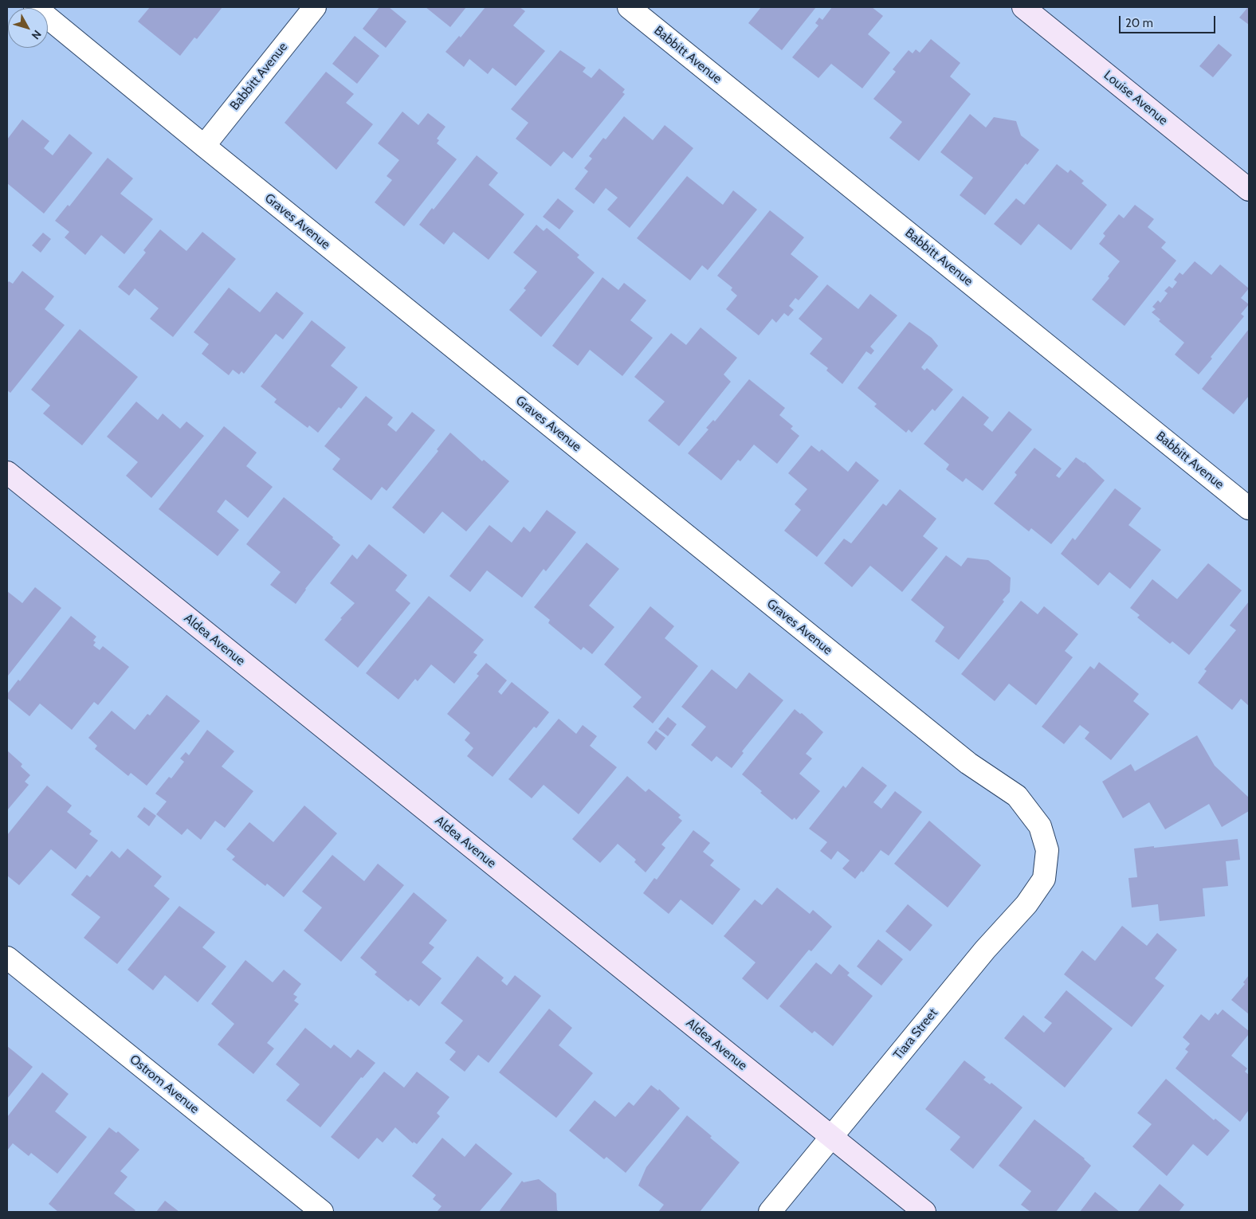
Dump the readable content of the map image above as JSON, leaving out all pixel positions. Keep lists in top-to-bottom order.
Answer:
{
  "streets": {
    "street": [
      "Babbitt Avenue",
      "Louise Avenue",
      "Graves Avenue",
      "Aldea Avenue",
      "Tiara Street",
      "Ostrom Avenue"
    ]
  },
  "crossings": [
    ["Babbitt Avenue", "Graves Avenue"],
    ["Graves Avenue", "Tiara Street"],
    ["Aldea Avenue", "Tiara Street"]
  ],
  "scale_bar": "20 m",
  "north": "bottom right"
}
